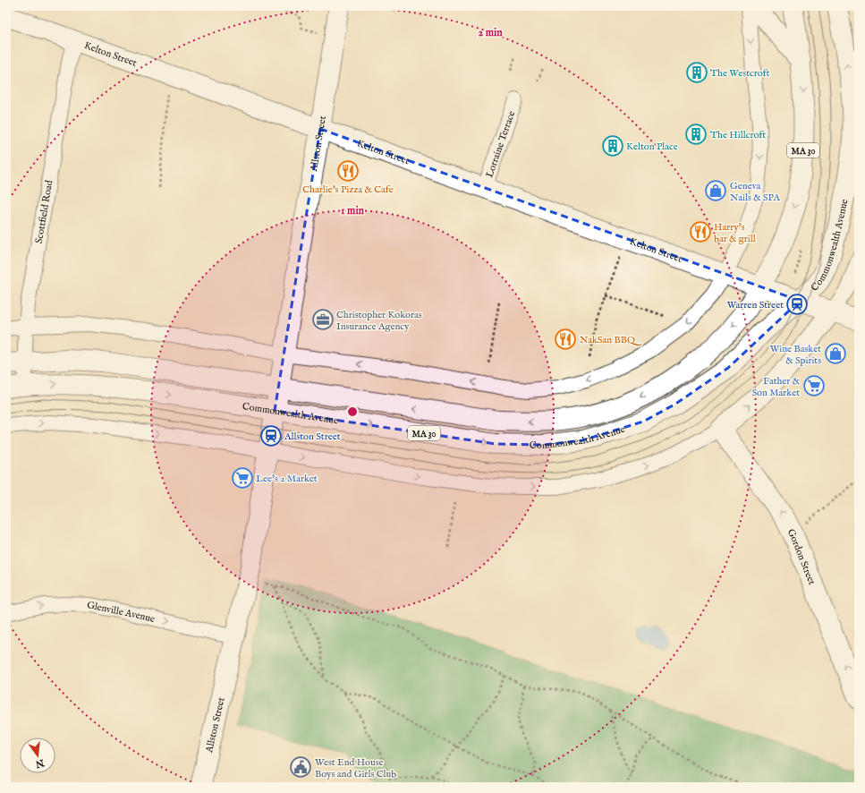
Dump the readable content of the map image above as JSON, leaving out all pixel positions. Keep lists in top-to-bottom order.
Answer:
{
  "streets": {
    "main road": [
      "Kelton Street",
      "Allston Street",
      "MA 30",
      "Commonwealth Avenue",
      "Gordon Street"
    ],
    "street": ["Lorraine Terrace", "Scottfield Road", "Glenville Avenue"]
  },
  "crossings": [
    ["Kelton Street", "Allston Street"],
    ["Kelton Street", "Lorraine Terrace"],
    ["Kelton Street", "Scottfield Road"],
    ["Kelton Street", "Commonwealth Avenue"],
    ["Allston Street", "Commonwealth Avenue"],
    ["Allston Street", "Glenville Avenue"],
    ["Scottfield Road", "Commonwealth Avenue"]
  ],
  "one_way": ["Gordon Street", "Glenville Avenue"],
  "places": {
    "building": ["The Westcroft", "The Hillcroft", "Kelton Place"],
    "restaurant": ["Charlie's Pizza & Cafe", "Harry's bar & grill", "NakSan BBQ"],
    "shop": ["Geneva Nails & SPA", "Wine Basket & Spirits"],
    "station": ["Warren Street", "Allston Street"],
    "office": ["Christopher Kokoras Insurance Agency"],
    "supermarket": ["Father & Son Market", "Lee's 2 Market"],
    "public building": ["West End House Boys and Girls Club"]
  },
  "north": "bottom",
  "rings": ["2 min", "1 min"]
}
